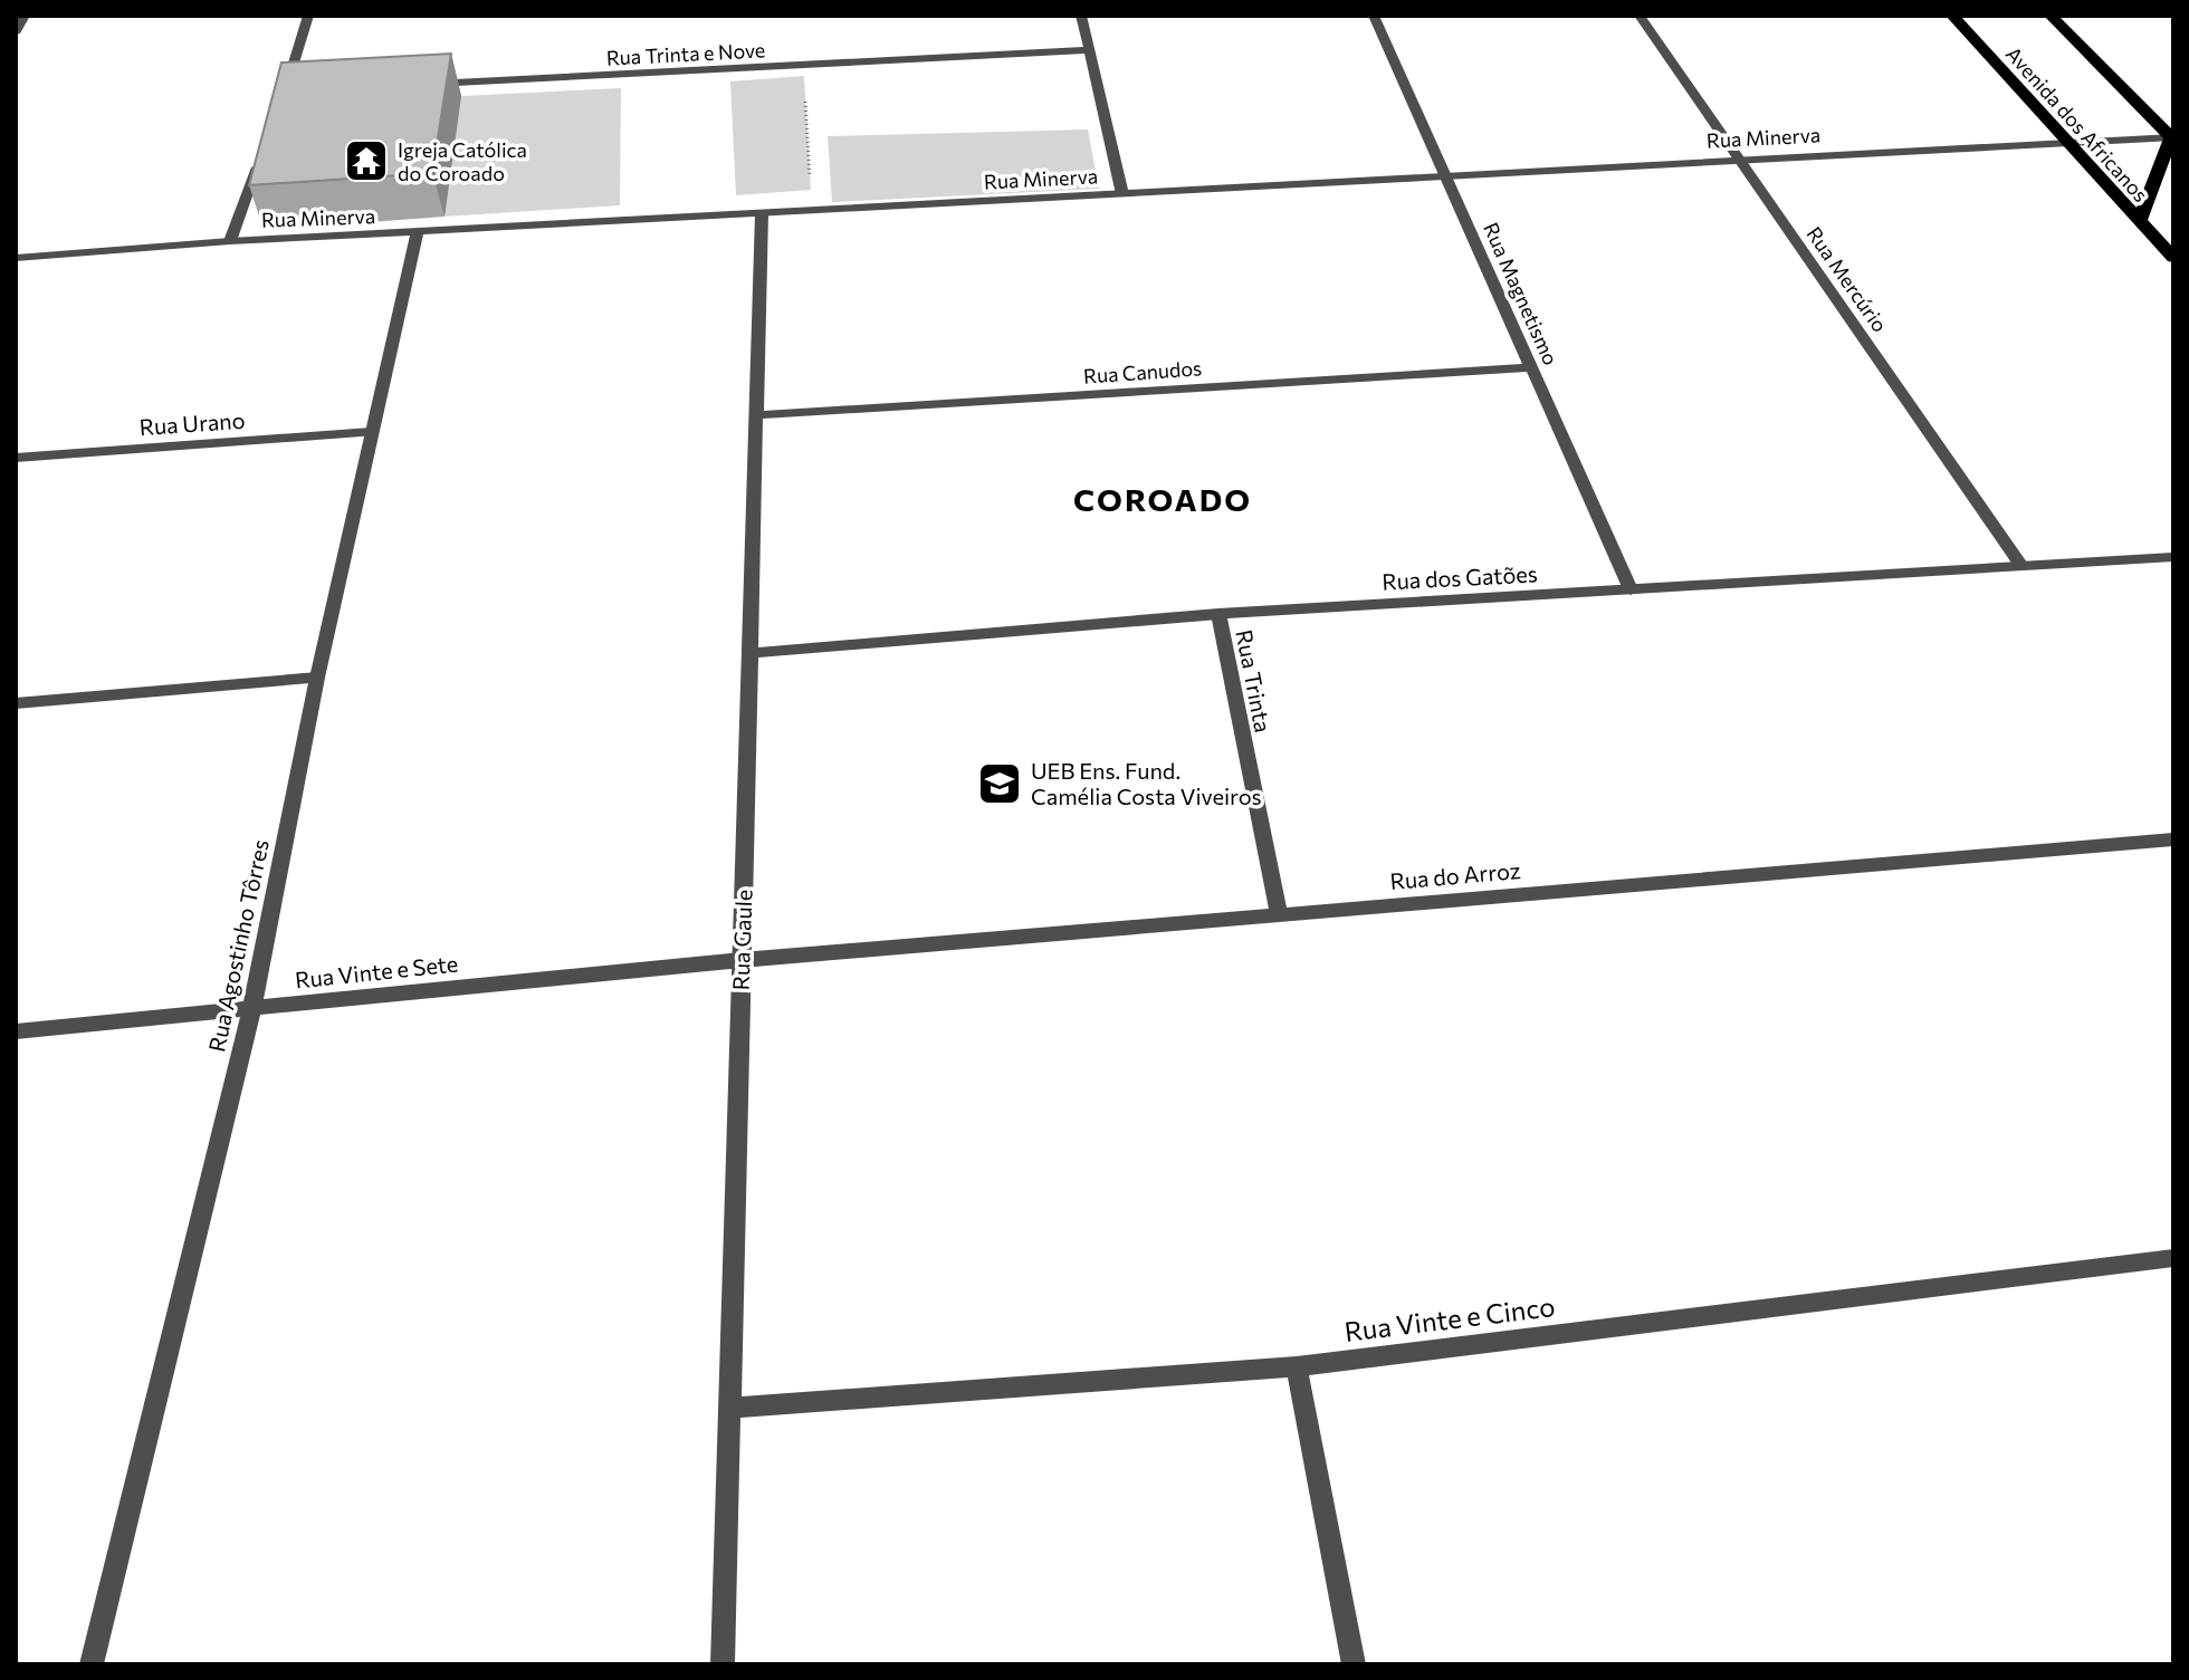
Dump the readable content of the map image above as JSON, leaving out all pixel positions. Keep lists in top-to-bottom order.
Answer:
{
  "streets": {
    "main road": ["Avenida dos Africanos"],
    "street": [
      "Rua Trinta e Nove",
      "Rua Minerva",
      "Rua Mercúrio",
      "Rua Magnetismo",
      "Rua Canudos",
      "Rua Urano",
      "Rua dos Gatões",
      "Rua Trinta",
      "Rua do Arroz",
      "Rua Gaule",
      "Rua Agostinho Tôrres",
      "Rua Vinte e Sete",
      "Rua Vinte e Cinco"
    ]
  },
  "crossings": [
    ["Avenida dos Africanos", "Rua Minerva"],
    ["Rua Minerva", "Rua Mercúrio"],
    ["Rua Minerva", "Rua Magnetismo"],
    ["Rua Minerva", "Rua Gaule"],
    ["Rua Minerva", "Rua Agostinho Tôrres"],
    ["Rua Mercúrio", "Rua dos Gatões"],
    ["Rua Magnetismo", "Rua Canudos"],
    ["Rua Magnetismo", "Rua dos Gatões"],
    ["Rua Canudos", "Rua Gaule"],
    ["Rua Urano", "Rua Agostinho Tôrres"],
    ["Rua dos Gatões", "Rua Trinta"],
    ["Rua dos Gatões", "Rua Gaule"],
    ["Rua Trinta", "Rua do Arroz"],
    ["Rua do Arroz", "Rua Gaule"],
    ["Rua do Arroz", "Rua Vinte e Sete"],
    ["Rua Gaule", "Rua Vinte e Sete"],
    ["Rua Gaule", "Rua Vinte e Cinco"],
    ["Rua Agostinho Tôrres", "Rua Vinte e Sete"]
  ],
  "districts": ["COROADO"],
  "places": {
    "temple": ["Igreja Católica do Coroado"],
    "school or university": ["UEB Ens. Fund. Camélia Costa Viveiros"]
  }
}
